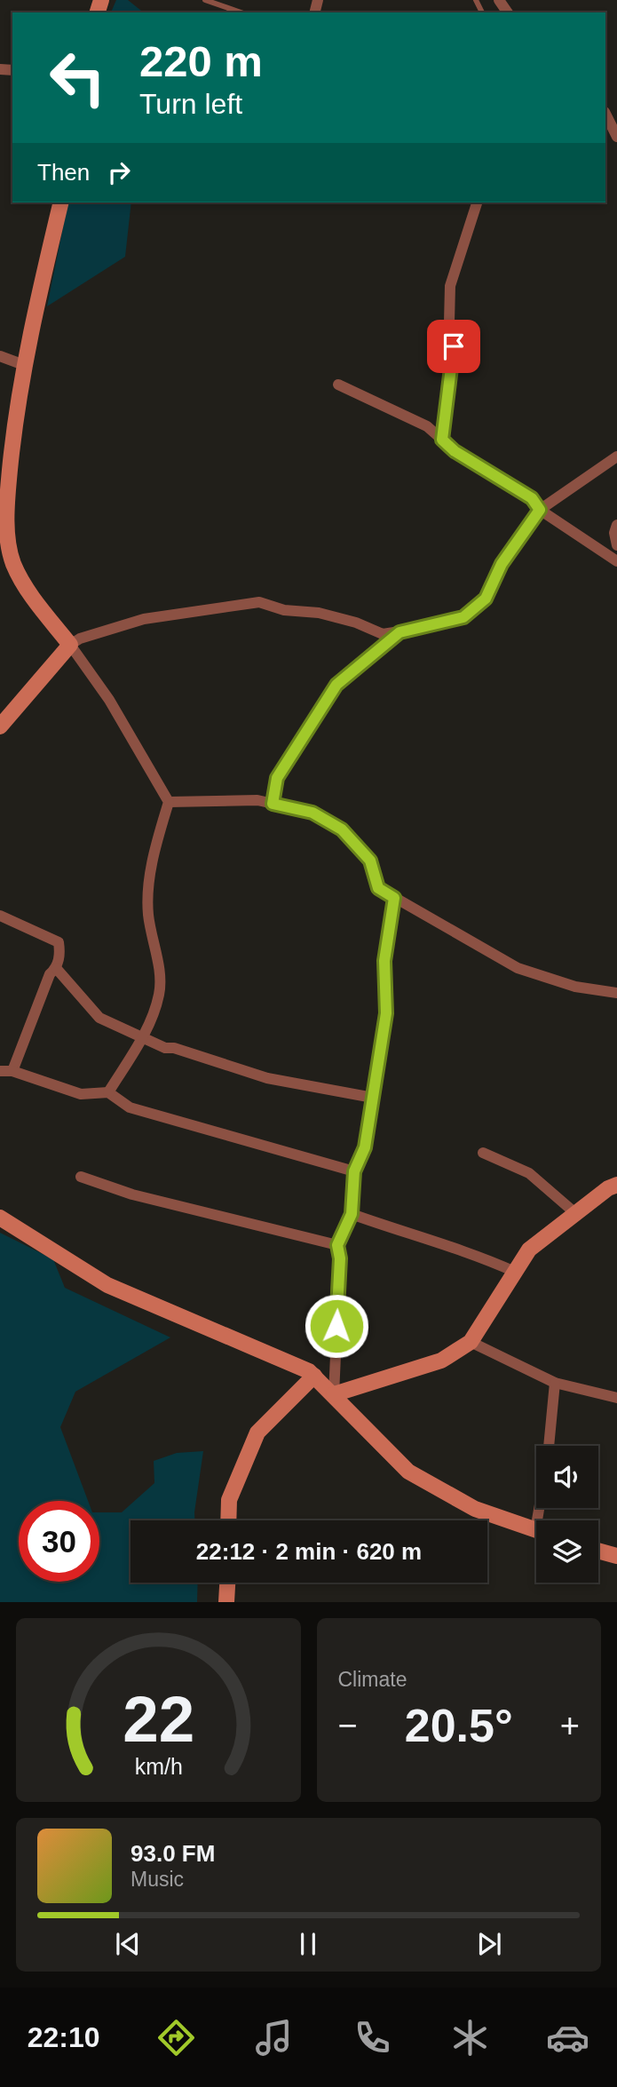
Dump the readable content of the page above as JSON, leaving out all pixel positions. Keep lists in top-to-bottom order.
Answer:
{
  "page": {
    "turn": ["220 m", "Turn left"],
    "then": "Then",
    "limit": "30",
    "trip": "22:12 · 2 min · 620 m",
    "tile": "Climate",
    "heat": ["−", "20.5°", "+"],
    "song": ["93.0 FM", "Music"],
    "tabs": "22:10",
    "gauge": ["22", "km/h"]
  }
}
